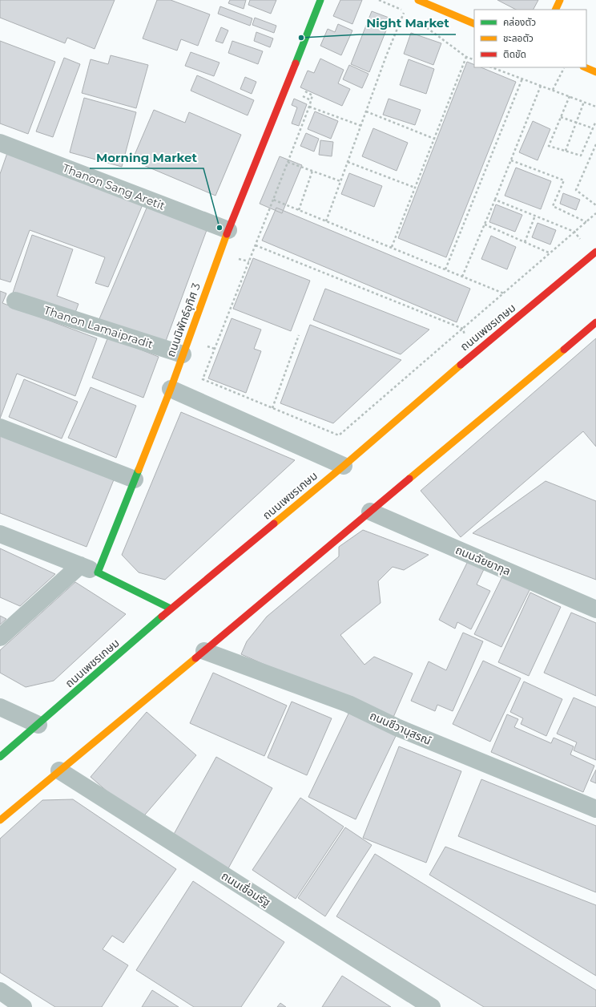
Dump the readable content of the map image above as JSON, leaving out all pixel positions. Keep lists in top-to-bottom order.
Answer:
{
  "streets": {
    "main road": ["ถนนนิพัทธ์อุทิศ 3", "ถนนเพชรเกษม"],
    "street": [
      "Thanon Sang Aretit",
      "Thanon Lamaipradit",
      "ถนนฉัยยากุล",
      "ถนนชีวานุสรณ์",
      "ถนนเชื่อมรัฐ"
    ]
  },
  "crossings": [
    ["Thanon Sang Aretit", "ถนนนิพัทธ์อุทิศ 3"],
    ["ถนนนิพัทธ์อุทิศ 3", "Thanon Lamaipradit"]
  ],
  "places": ["Night Market", "Morning Market"],
  "legend": ["คล่องตัว", "ชะลอตัว", "ติดขัด"]
}
